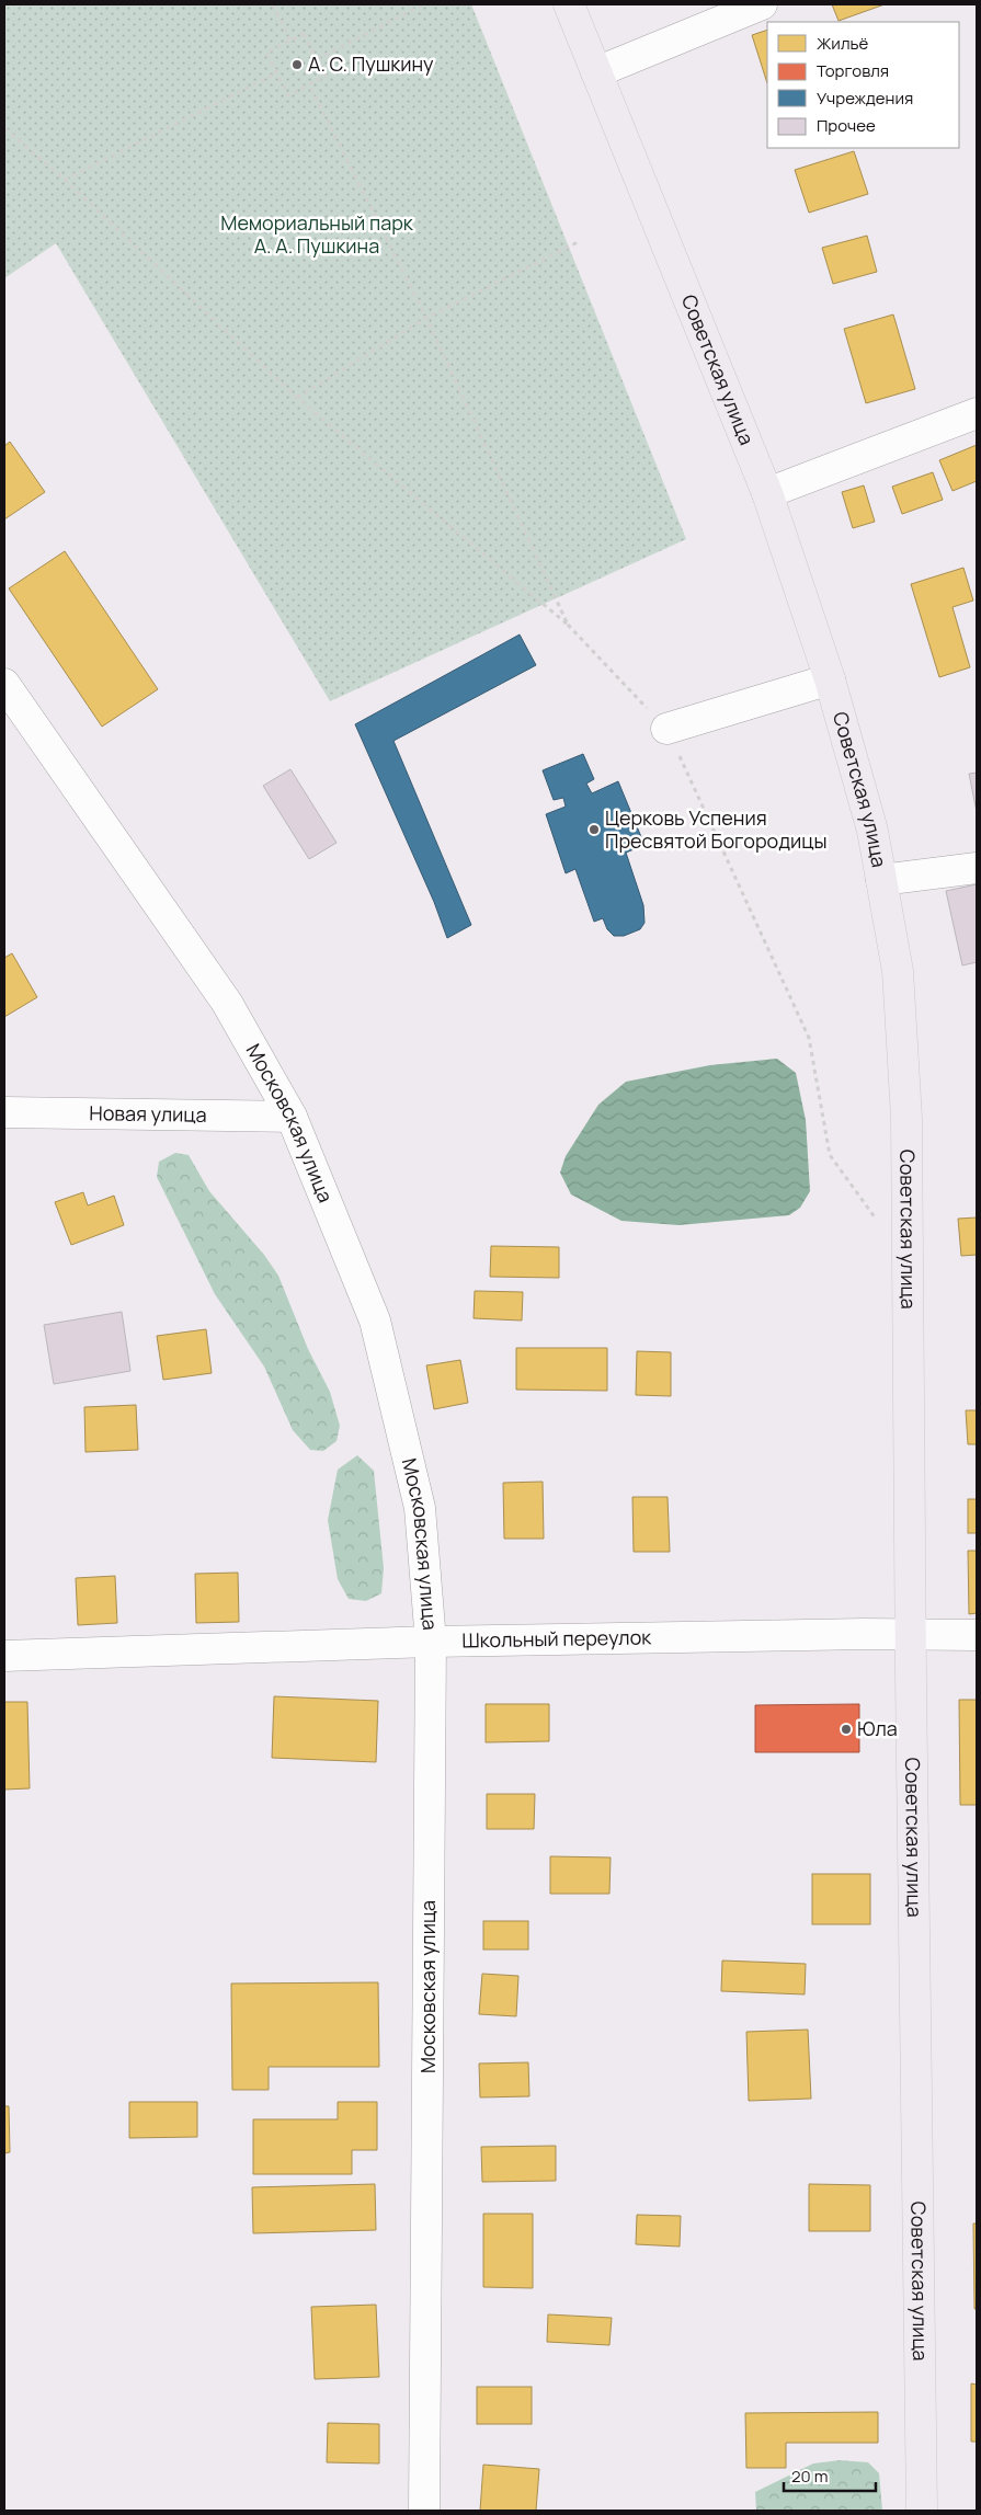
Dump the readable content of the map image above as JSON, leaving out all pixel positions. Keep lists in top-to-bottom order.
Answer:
{
  "streets": {
    "main road": ["Советская улица"],
    "street": ["Новая улица", "Московская улица", "Школьный переулок"]
  },
  "crossings": [
    ["Советская улица", "Школьный переулок"],
    ["Новая улица", "Московская улица"],
    ["Московская улица", "Школьный переулок"]
  ],
  "parks": ["Мемориальный парк А. А. Пушкина"],
  "places": ["А. С. Пушкину", "Церковь Успения Пресвятой Богородицы", "Юла"],
  "legend": [
    "Жильё",
    "Торговля",
    "Учреждения",
    "Прочее"
  ],
  "scale_bar": "20 m"
}
